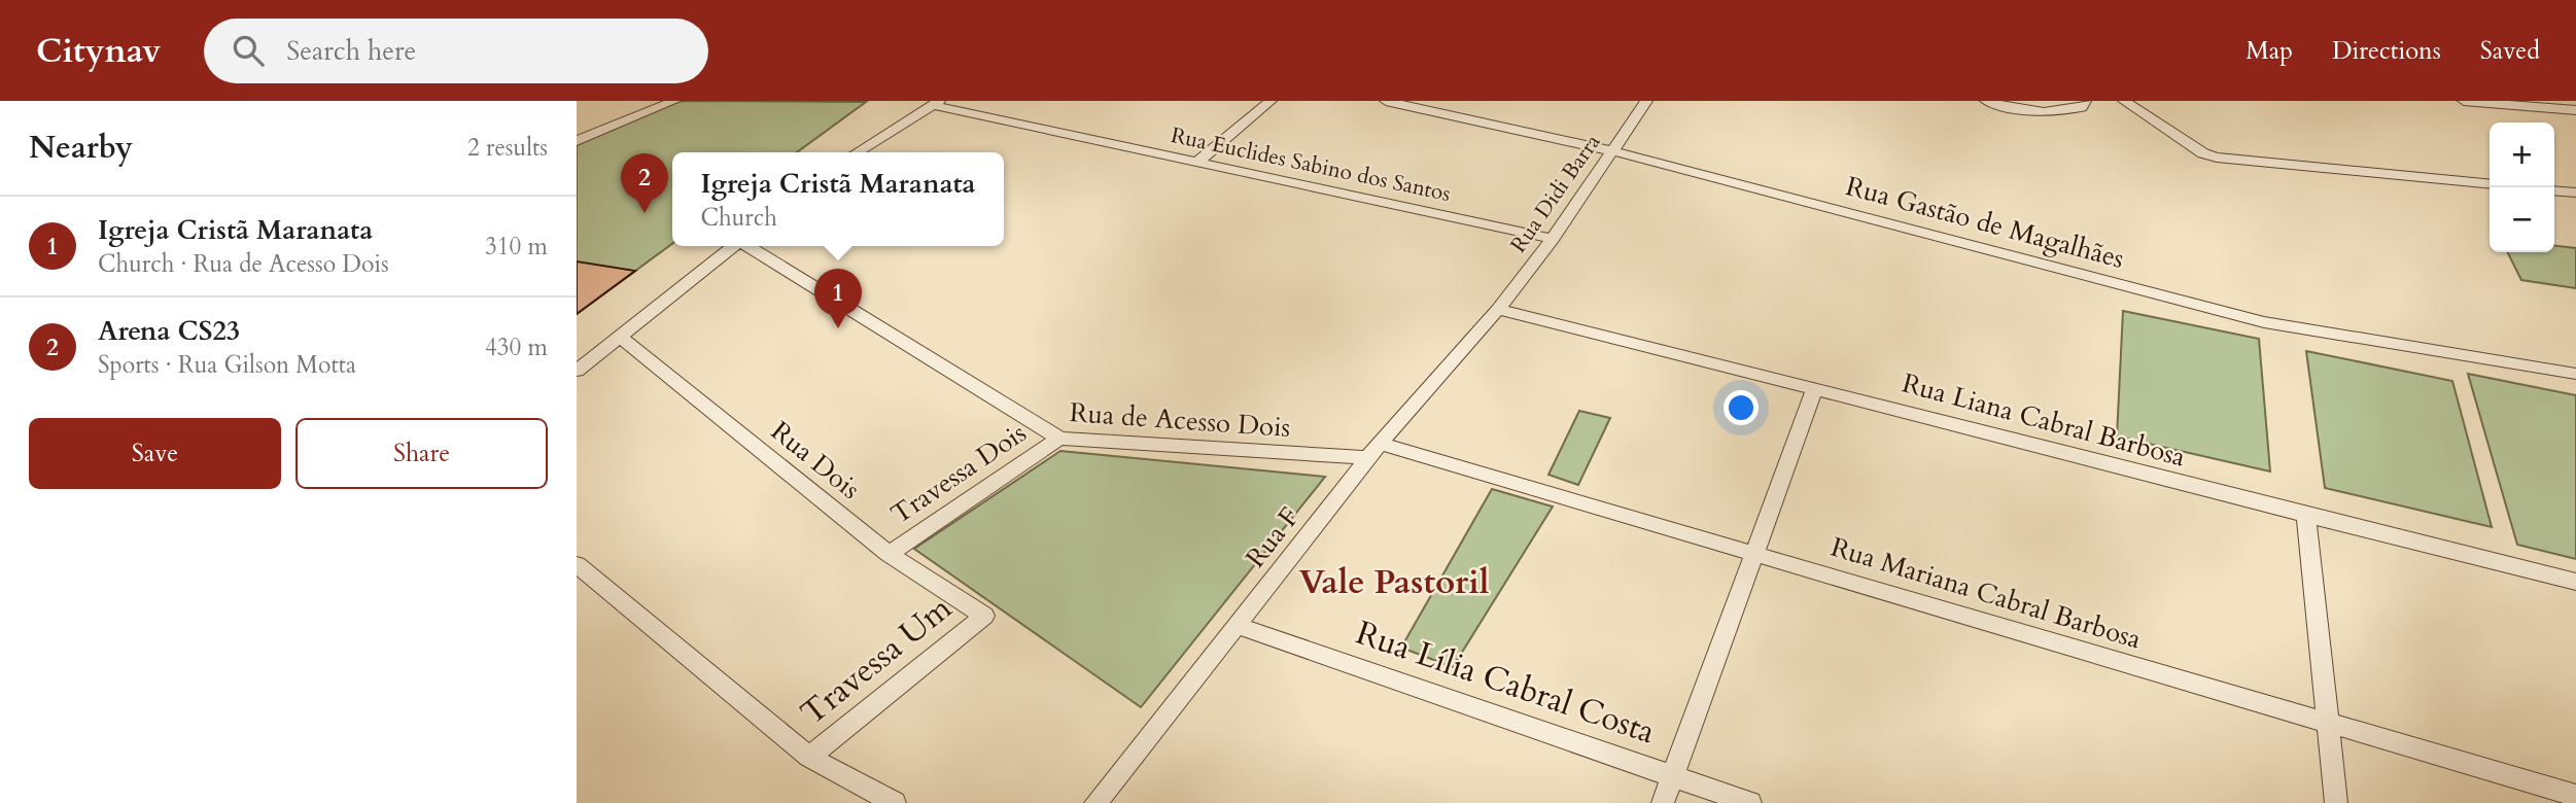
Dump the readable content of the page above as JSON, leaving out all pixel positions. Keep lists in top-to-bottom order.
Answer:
{
  "streets": {
    "street": [
      "Rua Euclides Sabino dos Santos",
      "Rua Didi Barra",
      "Rua Gastão de Magalhães",
      "Rua de Acesso Dois",
      "Rua Liana Cabral Barbosa",
      "Rua Dois",
      "Travessa Dois",
      "Rua F",
      "Rua Mariana Cabral Barbosa",
      "Travessa Um",
      "Rua Lília Cabral Costa"
    ]
  },
  "crossings": [
    ["Rua Euclides Sabino dos Santos", "Rua Didi Barra"],
    ["Rua Didi Barra", "Rua Gastão de Magalhães"],
    ["Rua Didi Barra", "Rua Liana Cabral Barbosa"],
    ["Rua Didi Barra", "Rua F"],
    ["Rua de Acesso Dois", "Travessa Dois"],
    ["Rua de Acesso Dois", "Rua F"],
    ["Rua de Acesso Dois", "Rua Mariana Cabral Barbosa"],
    ["Rua Liana Cabral Barbosa", "Rua F"],
    ["Rua Dois", "Travessa Dois"],
    ["Rua Dois", "Travessa Um"],
    ["Rua F", "Rua Mariana Cabral Barbosa"],
    ["Rua F", "Rua Lília Cabral Costa"]
  ],
  "districts": ["Vale Pastoril"],
  "page": {
    "header": "Citynav",
    "search": "Search here",
    "nav": ["Map", "Directions", "Saved"],
    "heading": ["Nearby", "2 results"],
    "map_buttons": ["+", "−"],
    "popup": ["Igreja Cristã Maranata", "Church"],
    "pins": ["2", "1"],
    "list": [
      {
        "mark": "1",
        "name": "Igreja Cristã Maranata",
        "note": "Church · Rua de Acesso Dois",
        "value": "310 m"
      },
      {
        "mark": "2",
        "name": "Arena CS23",
        "note": "Sports · Rua Gilson Motta",
        "value": "430 m"
      }
    ],
    "buttons": ["Save", "Share"]
  }
}
